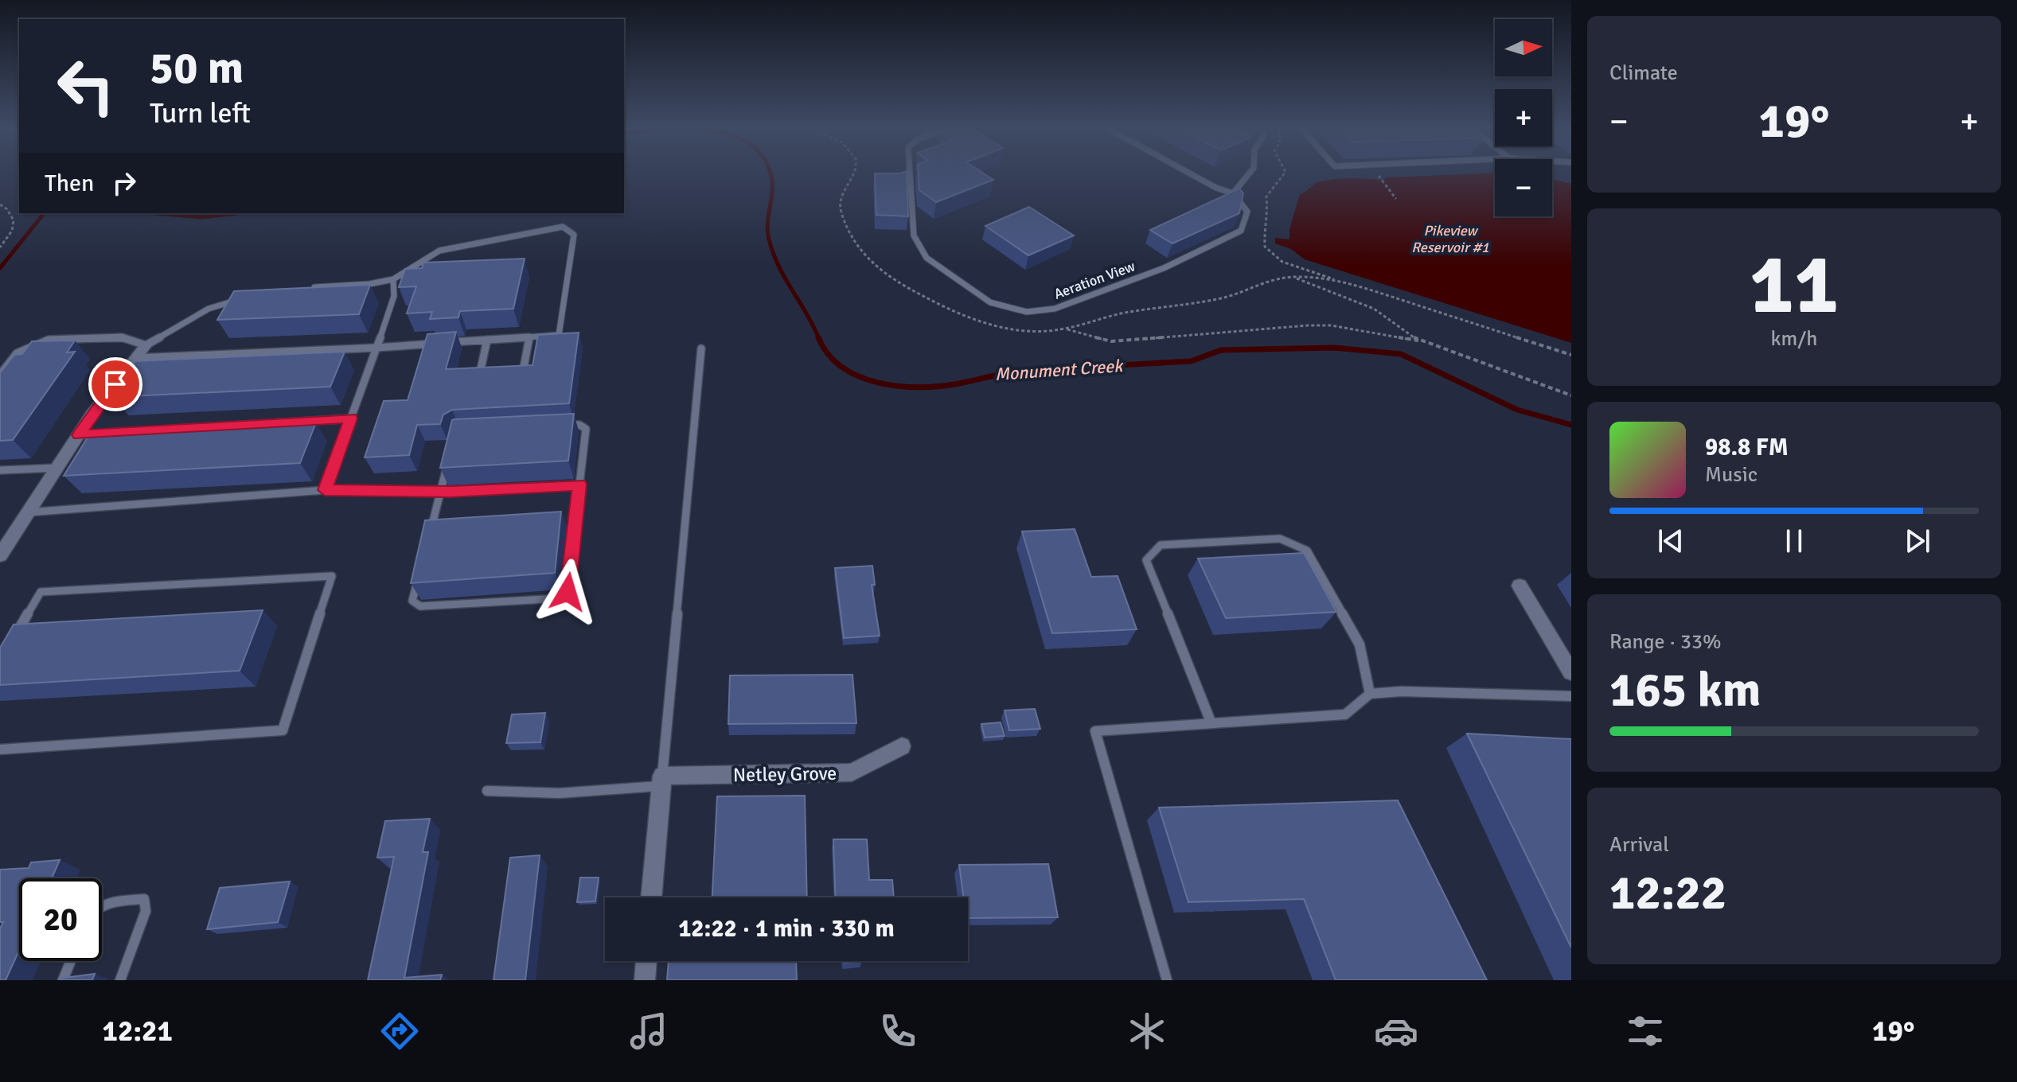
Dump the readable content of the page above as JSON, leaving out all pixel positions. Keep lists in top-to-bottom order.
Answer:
{
  "streets": {
    "street": ["Netley Grove"],
    "lane": ["Aeration View"]
  },
  "water": ["Pikeview Reservoir #1", "Monument Creek"],
  "north": "right",
  "page": {
    "tile": [
      "Climate",
      ["11", "km/h"],
      ["Range · 33%", "165 km"],
      ["Arrival", "12:22"]
    ],
    "map_buttons": ["+", "−"],
    "turn": ["50 m", "Turn left"],
    "heat": ["−", "19°", "+"],
    "then": "Then",
    "song": ["98.8 FM", "Music"],
    "limit": "20",
    "trip": "12:22 · 1 min · 330 m",
    "tabs": ["12:21", "19°"]
  }
}
